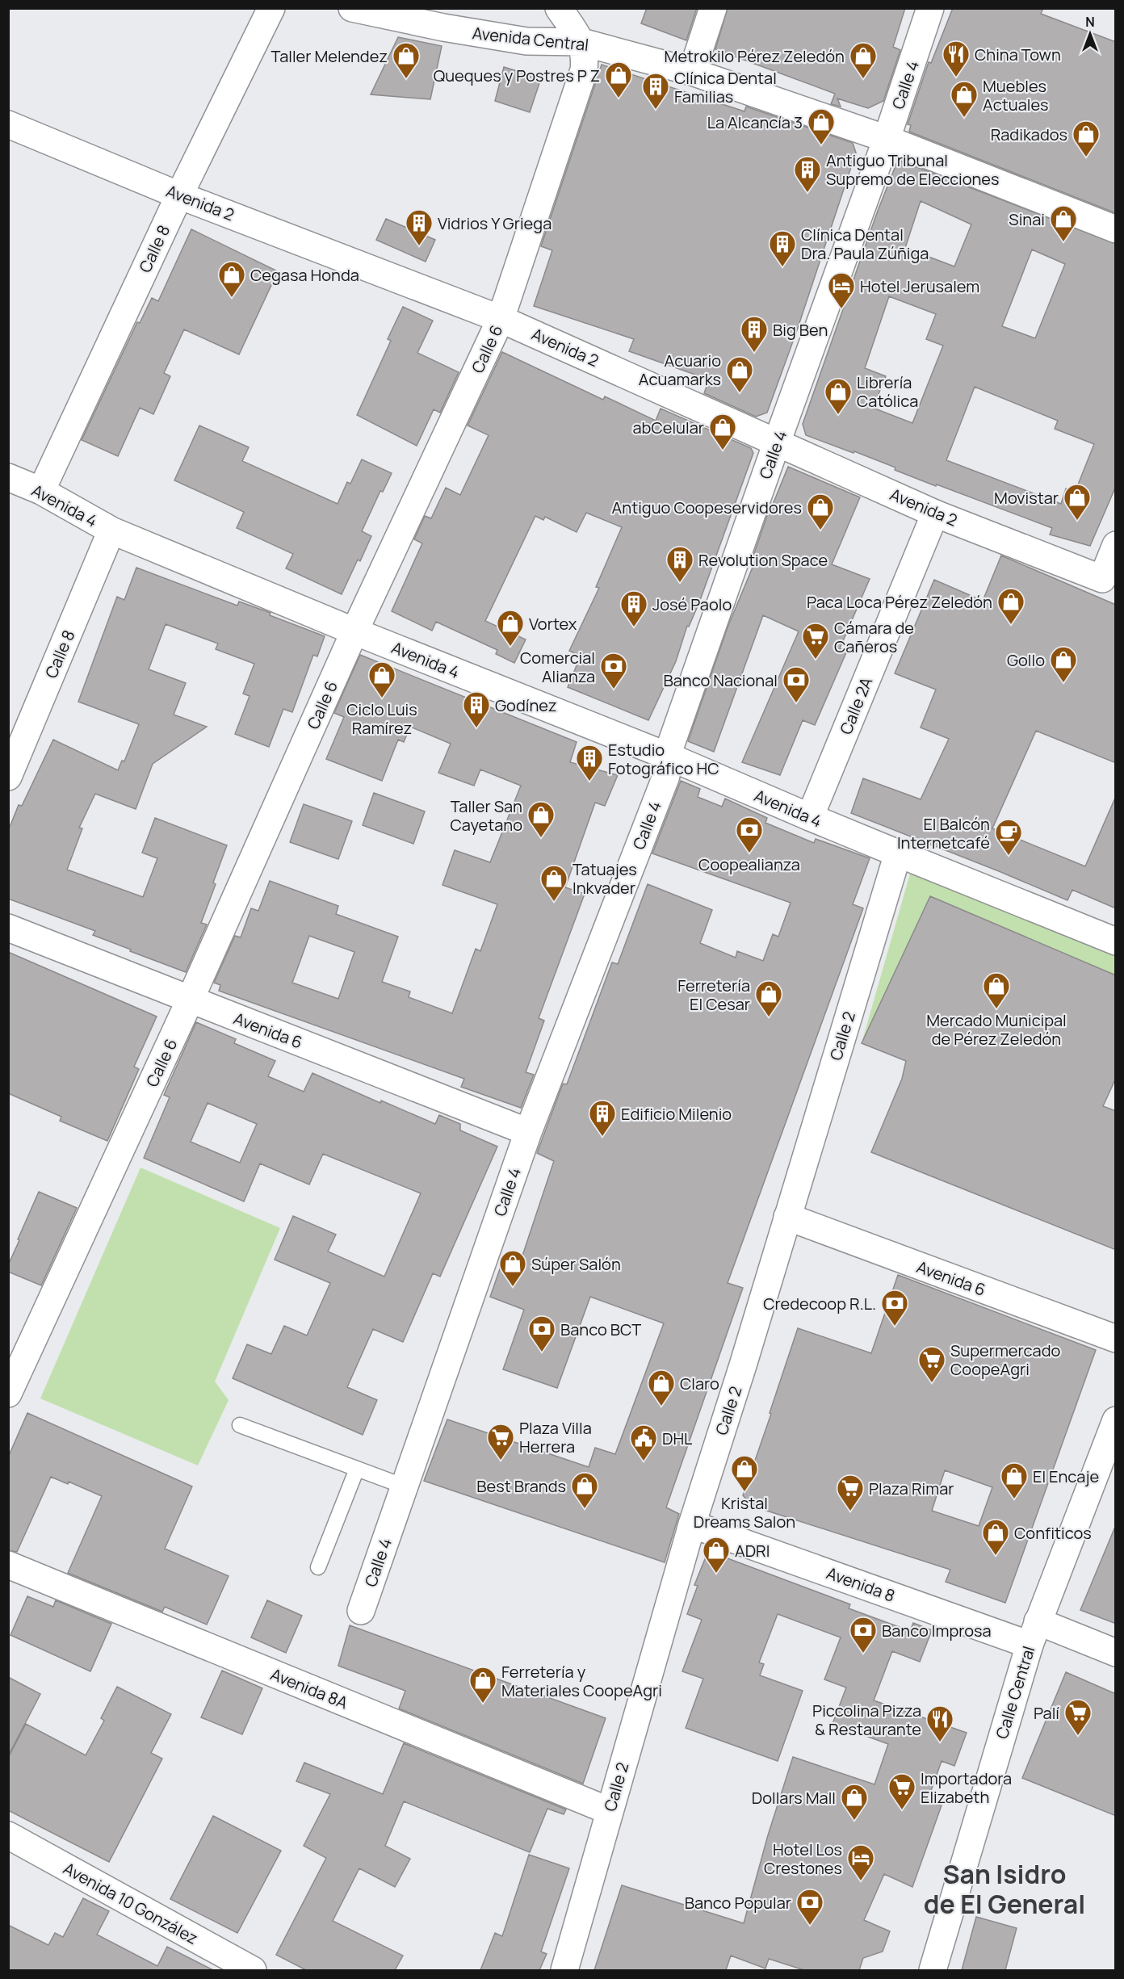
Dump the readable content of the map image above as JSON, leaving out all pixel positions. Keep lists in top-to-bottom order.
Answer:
{
  "streets": {
    "street": [
      "Avenida Central",
      "Calle 4",
      "Avenida 2",
      "Calle 8",
      "Calle 6",
      "Avenida 4",
      "Calle 2A",
      "Avenida 6",
      "Calle 2",
      "Avenida 8",
      "Avenida 8A",
      "Calle Central",
      "Avenida 10 González"
    ]
  },
  "crossings": [
    ["Avenida Central", "Calle 4"],
    ["Avenida Central", "Calle 6"],
    ["Calle 4", "Avenida 2"],
    ["Calle 4", "Avenida 4"],
    ["Calle 4", "Avenida 6"],
    ["Avenida 2", "Calle 8"],
    ["Avenida 2", "Calle 6"],
    ["Avenida 2", "Calle 2A"],
    ["Calle 8", "Avenida 4"],
    ["Calle 6", "Avenida 4"],
    ["Calle 6", "Avenida 6"],
    ["Avenida 4", "Calle 2A"],
    ["Avenida 4", "Calle 2"],
    ["Avenida 6", "Calle 2"],
    ["Calle 2", "Avenida 8"],
    ["Calle 2", "Avenida 8A"],
    ["Avenida 8", "Calle Central"]
  ],
  "districts": ["San Isidro de El General"],
  "places": {
    "restaurant": ["China Town", "Piccolina Pizza & Restaurante"],
    "shop": [
      "Taller Melendez",
      "Metrokilo Pérez Zeledón",
      "Queques y Postres P Z",
      "Muebles Actuales",
      "La Alcancía 3",
      "Radikados",
      "Sinai",
      "Cegasa Honda",
      "Acuario Acuamarks",
      "Librería Católica",
      "abCelular",
      "Movistar",
      "Antiguo Coopeservidores",
      "Paca Loca Pérez Zeledón",
      "Vortex",
      "Gollo",
      "Ciclo Luis Ramírez",
      "Taller San Cayetano",
      "Tatuajes Inkvader",
      "Mercado Municipal de Pérez Zeledón",
      "Ferretería El Cesar",
      "Súper Salón",
      "Claro",
      "Kristal Dreams Salon",
      "El Encaje",
      "Best Brands",
      "Confiticos",
      "ADRI",
      "Ferretería y Materiales CoopeAgri",
      "Dollars Mall"
    ],
    "building": [
      "Clínica Dental Familias",
      "Antiguo Tribunal Supremo de Elecciones",
      "Vidrios Y Griega",
      "Clínica Dental Dra. Paula Zúñiga",
      "Big Ben",
      "Revolution Space",
      "José Paolo",
      "Godínez",
      "Estudio Fotográfico HC",
      "Edificio Milenio"
    ],
    "hotel": ["Hotel Jerusalem", "Hotel Los Crestones"],
    "supermarket": [
      "Cámara de Cañeros",
      "Supermercado CoopeAgri",
      "Plaza Villa Herrera",
      "Plaza Rimar",
      "Palí",
      "Importadora Elizabeth"
    ],
    "bank": [
      "Comercial Alianza",
      "Banco Nacional",
      "Coopealianza",
      "Credecoop R.L.",
      "Banco BCT",
      "Banco Improsa",
      "Banco Popular"
    ],
    "cafe": ["El Balcón Internetcafé"],
    "public building": ["DHL"]
  },
  "north": "top"
}
